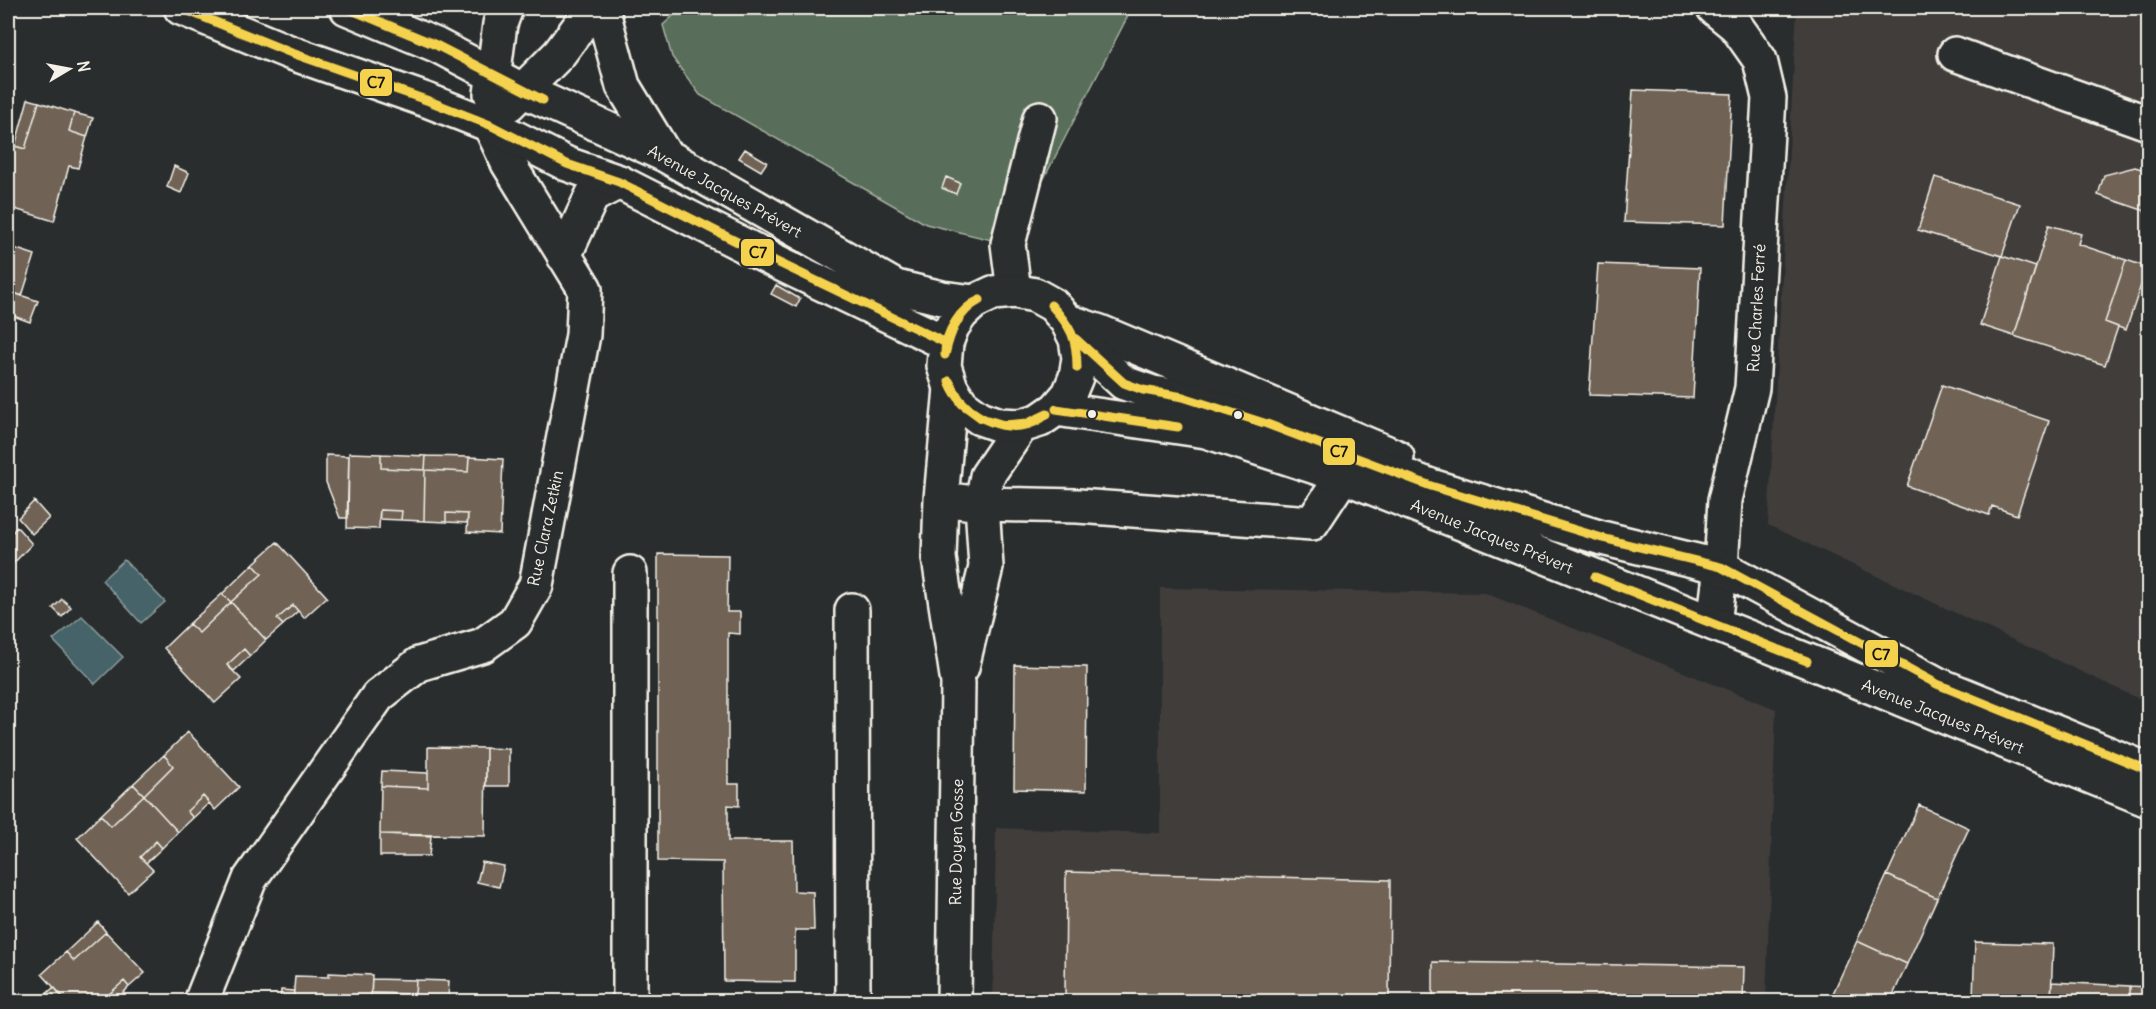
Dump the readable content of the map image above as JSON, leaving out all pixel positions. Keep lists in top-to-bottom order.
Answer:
{
  "streets": {
    "main road": [
      "Avenue Jacques Prévert",
      "Rue Charles Ferré",
      "Rue Clara Zetkin",
      "Rue Doyen Gosse"
    ]
  },
  "crossings": [
    ["Avenue Jacques Prévert", "Rue Charles Ferré"],
    ["Avenue Jacques Prévert", "Rue Doyen Gosse"]
  ],
  "lines": ["transit line C7"],
  "north": "right"
}
